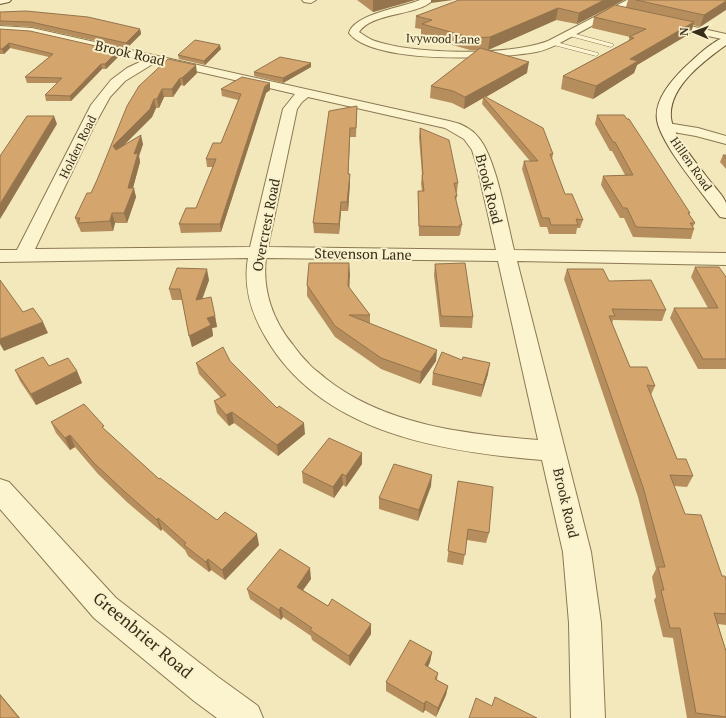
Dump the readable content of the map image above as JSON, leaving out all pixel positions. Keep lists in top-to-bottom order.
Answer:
{
  "streets": {
    "street": [
      "Ivywood Lane",
      "Brook Road",
      "Holden Road",
      "Hillen Road",
      "Overcrest Road",
      "Stevenson Lane",
      "Greenbrier Road"
    ]
  },
  "crossings": [
    ["Brook Road", "Holden Road"],
    ["Brook Road", "Overcrest Road"],
    ["Brook Road", "Stevenson Lane"],
    ["Holden Road", "Stevenson Lane"],
    ["Overcrest Road", "Stevenson Lane"]
  ],
  "north": "left"
}
